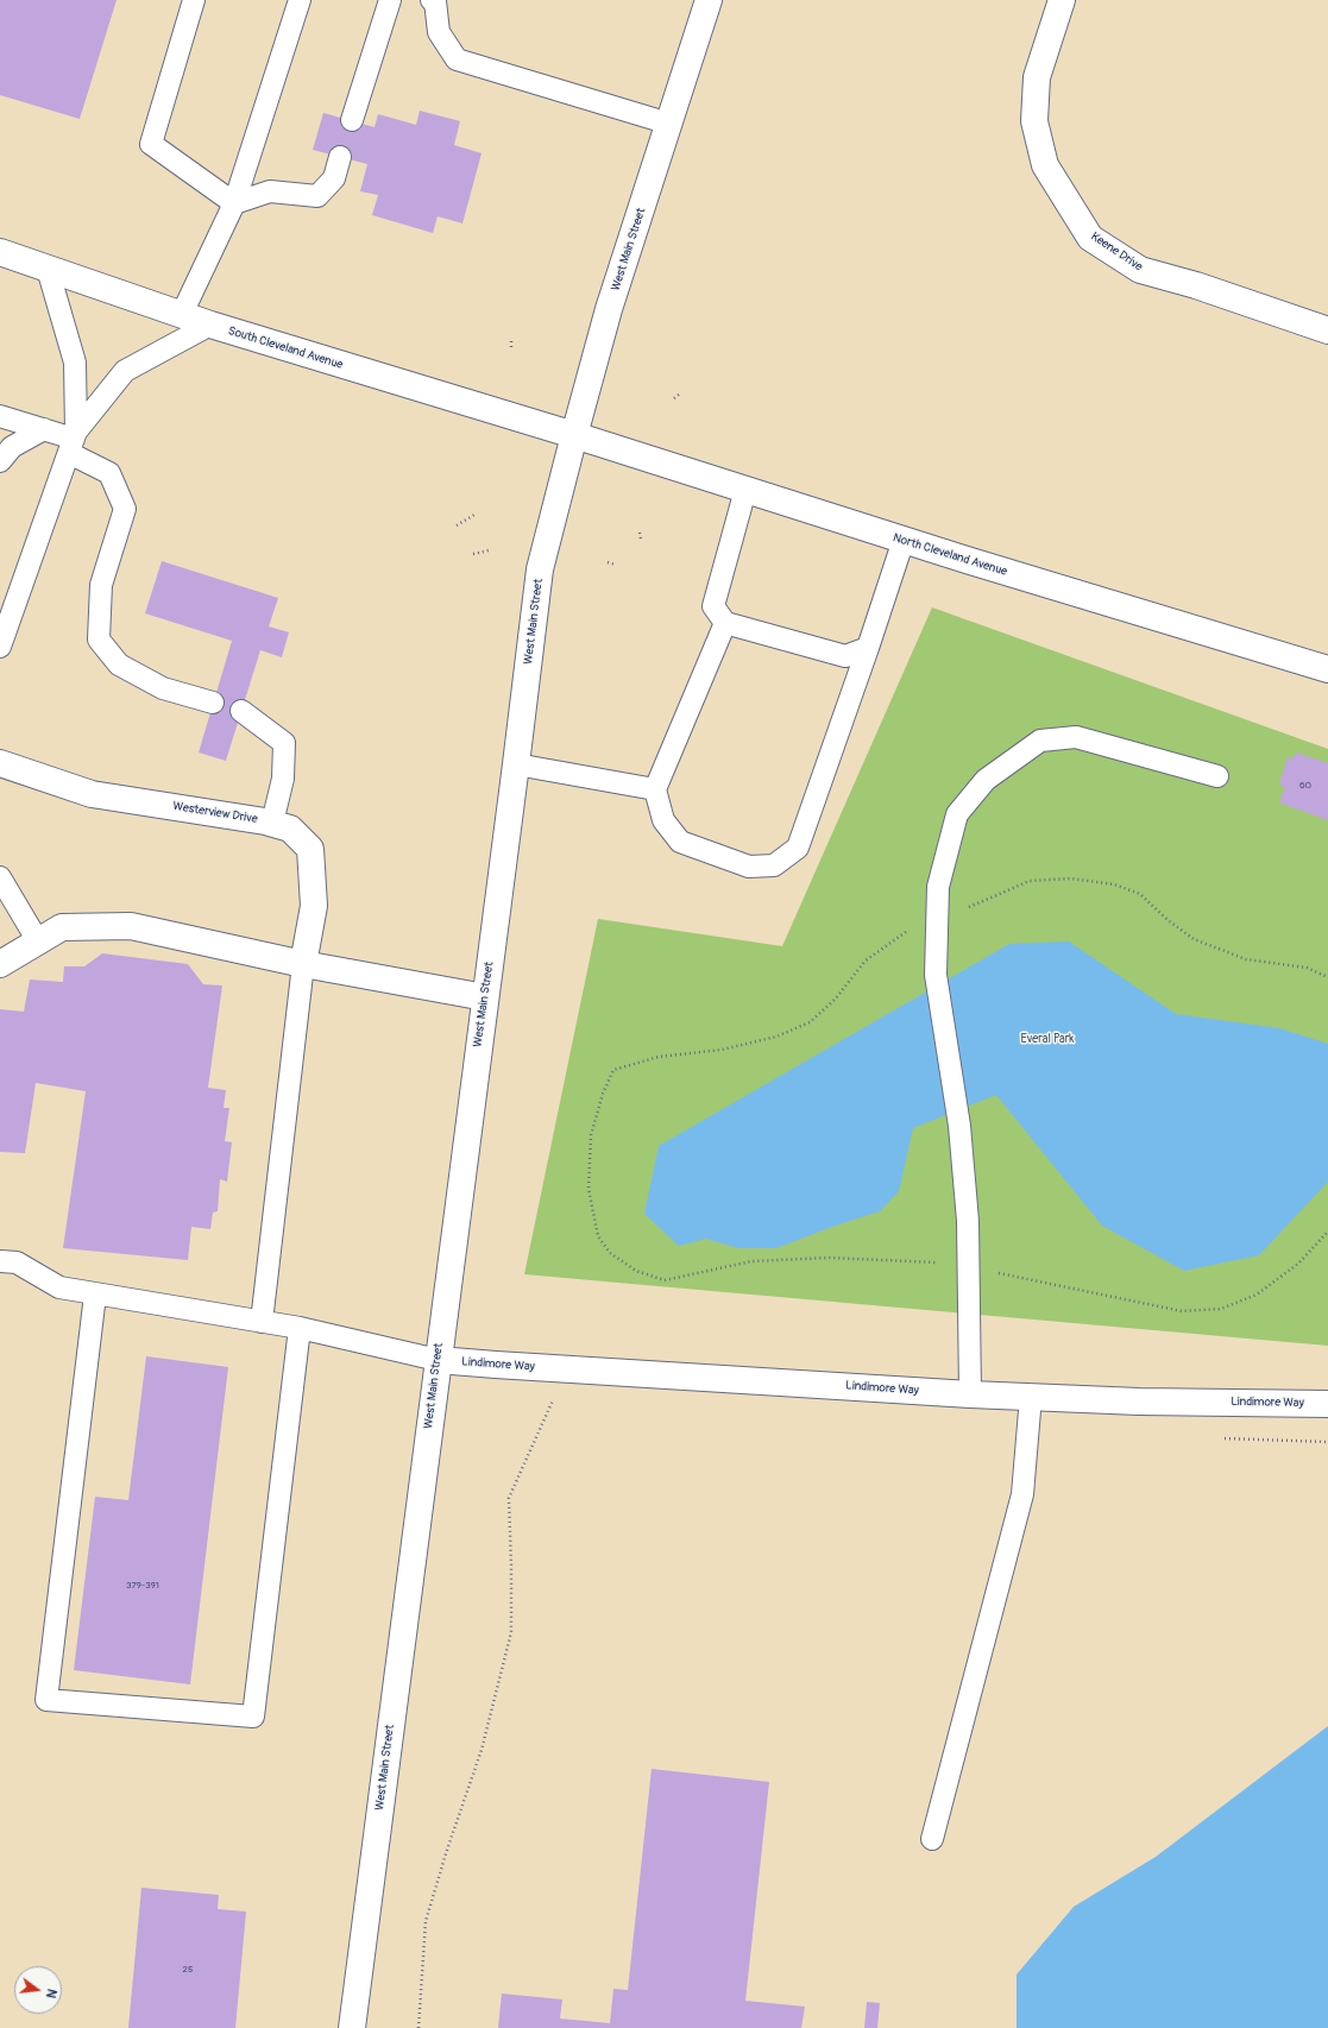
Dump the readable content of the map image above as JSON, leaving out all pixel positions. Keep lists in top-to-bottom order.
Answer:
{
  "streets": {
    "main road": [
      "West Main Street",
      "Keene Drive",
      "South Cleveland Avenue",
      "North Cleveland Avenue",
      "Westerview Drive",
      "Lindimore Way"
    ]
  },
  "crossings": [
    ["West Main Street", "South Cleveland Avenue"],
    ["West Main Street", "North Cleveland Avenue"],
    ["West Main Street", "Lindimore Way"],
    ["South Cleveland Avenue", "North Cleveland Avenue"]
  ],
  "parks": ["Everal Park"],
  "house_numbers": ["60", "379-391", "25"],
  "north": "right"
}
